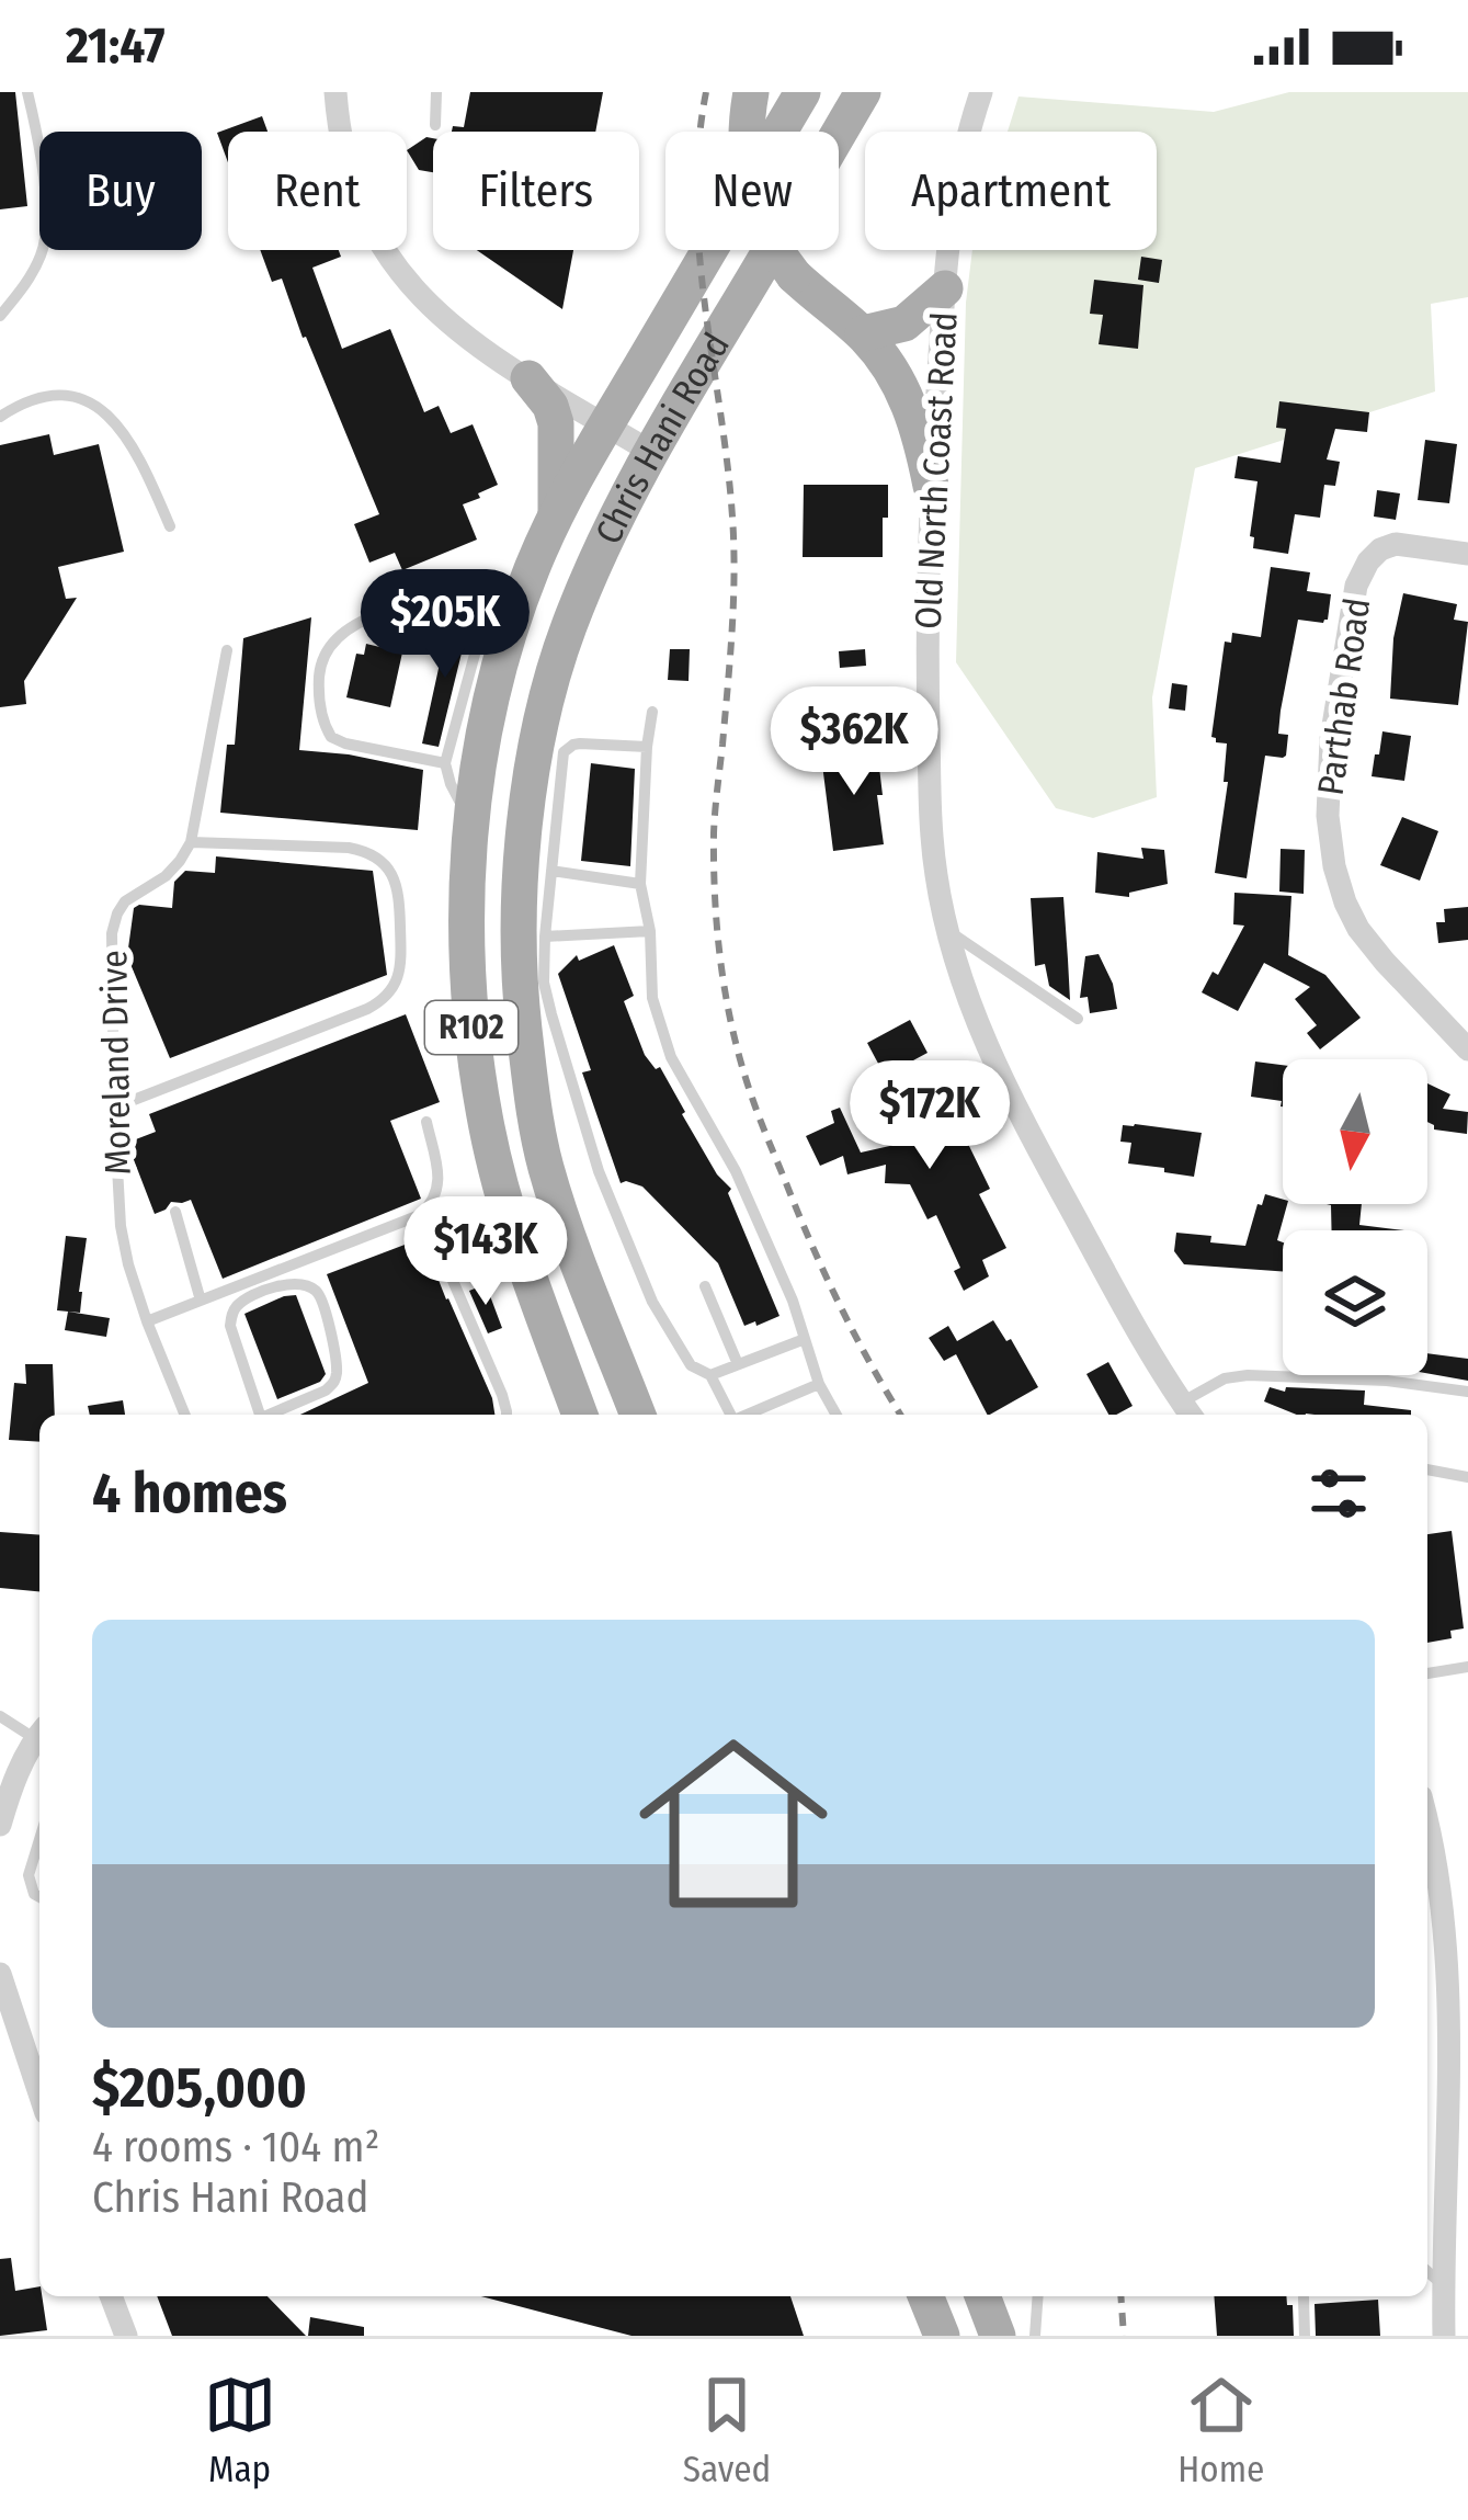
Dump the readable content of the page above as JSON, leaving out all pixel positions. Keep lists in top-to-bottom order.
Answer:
{
  "streets": {
    "main road": ["Chris Hani Road", "R102"],
    "street": ["Old North Coast Road", "Parthab Road"],
    "lane": ["Moreland Drive"]
  },
  "north": "bottom",
  "page": {
    "status": "21:47",
    "chip": [
      "Buy",
      "Rent",
      "Filters",
      "New",
      "Apartment"
    ],
    "price": [
      "$205K",
      "$362K",
      "$172K",
      "$143K"
    ],
    "heading": "4 homes",
    "list": [
      {
        "name": "$205,000",
        "note": "4 rooms · 104 m² · Chris Hani Road"
      }
    ],
    "tabs": ["Map", "Saved", "Home"]
  }
}
